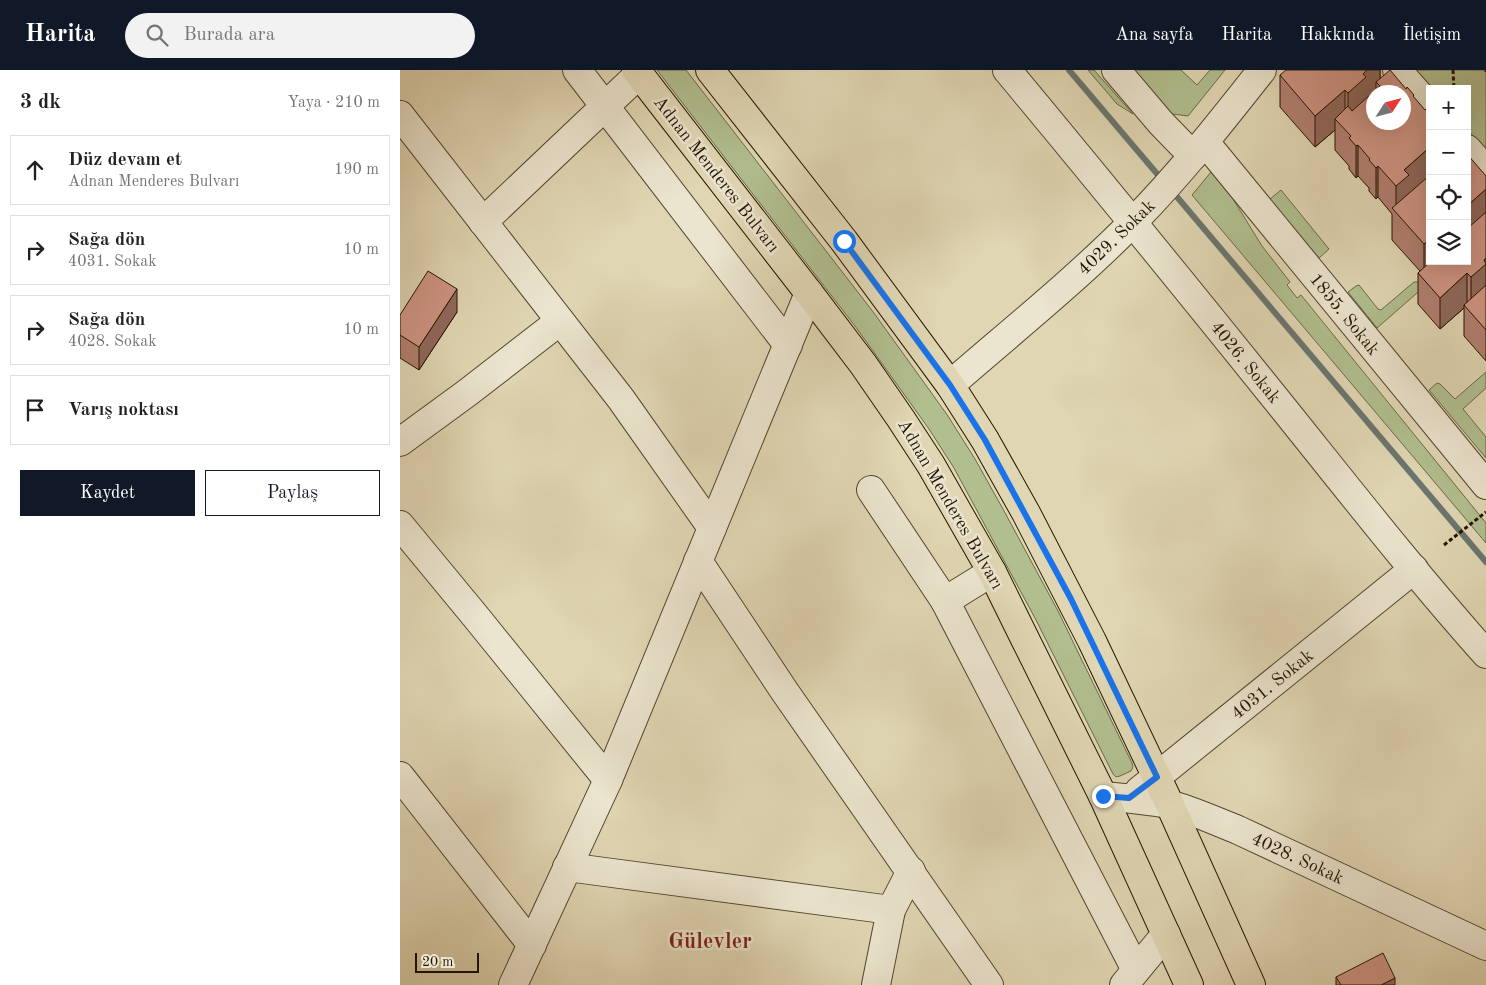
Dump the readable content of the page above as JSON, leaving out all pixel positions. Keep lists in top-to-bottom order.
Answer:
{
  "streets": {
    "main road": ["Adnan Menderes Bulvarı"],
    "street": [
      "4029. Sokak",
      "1855. Sokak",
      "4026. Sokak",
      "4031. Sokak",
      "4028. Sokak"
    ]
  },
  "crossings": [
    ["Adnan Menderes Bulvarı", "4031. Sokak"],
    ["Adnan Menderes Bulvarı", "4028. Sokak"],
    ["4029. Sokak", "1855. Sokak"],
    ["4029. Sokak", "4026. Sokak"],
    ["4026. Sokak", "4031. Sokak"],
    ["4031. Sokak", "4028. Sokak"]
  ],
  "districts": ["Gülevler"],
  "scale_bar": "20 m",
  "north": "top right",
  "page": {
    "header": "Harita",
    "search": "Burada ara",
    "nav": [
      "Ana sayfa",
      "Harita",
      "Hakkında",
      "İletişim"
    ],
    "heading": ["3 dk", "Yaya · 210 m"],
    "map_buttons": ["+", "−"],
    "list": [
      ["Düz devam et", "Adnan Menderes Bulvarı", "190 m"],
      ["Sağa dön", "4031. Sokak", "10 m"],
      ["Sağa dön", "4028. Sokak", "10 m"],
      "Varış noktası"
    ],
    "buttons": ["Kaydet", "Paylaş"],
    "scale": "20 m"
  }
}
